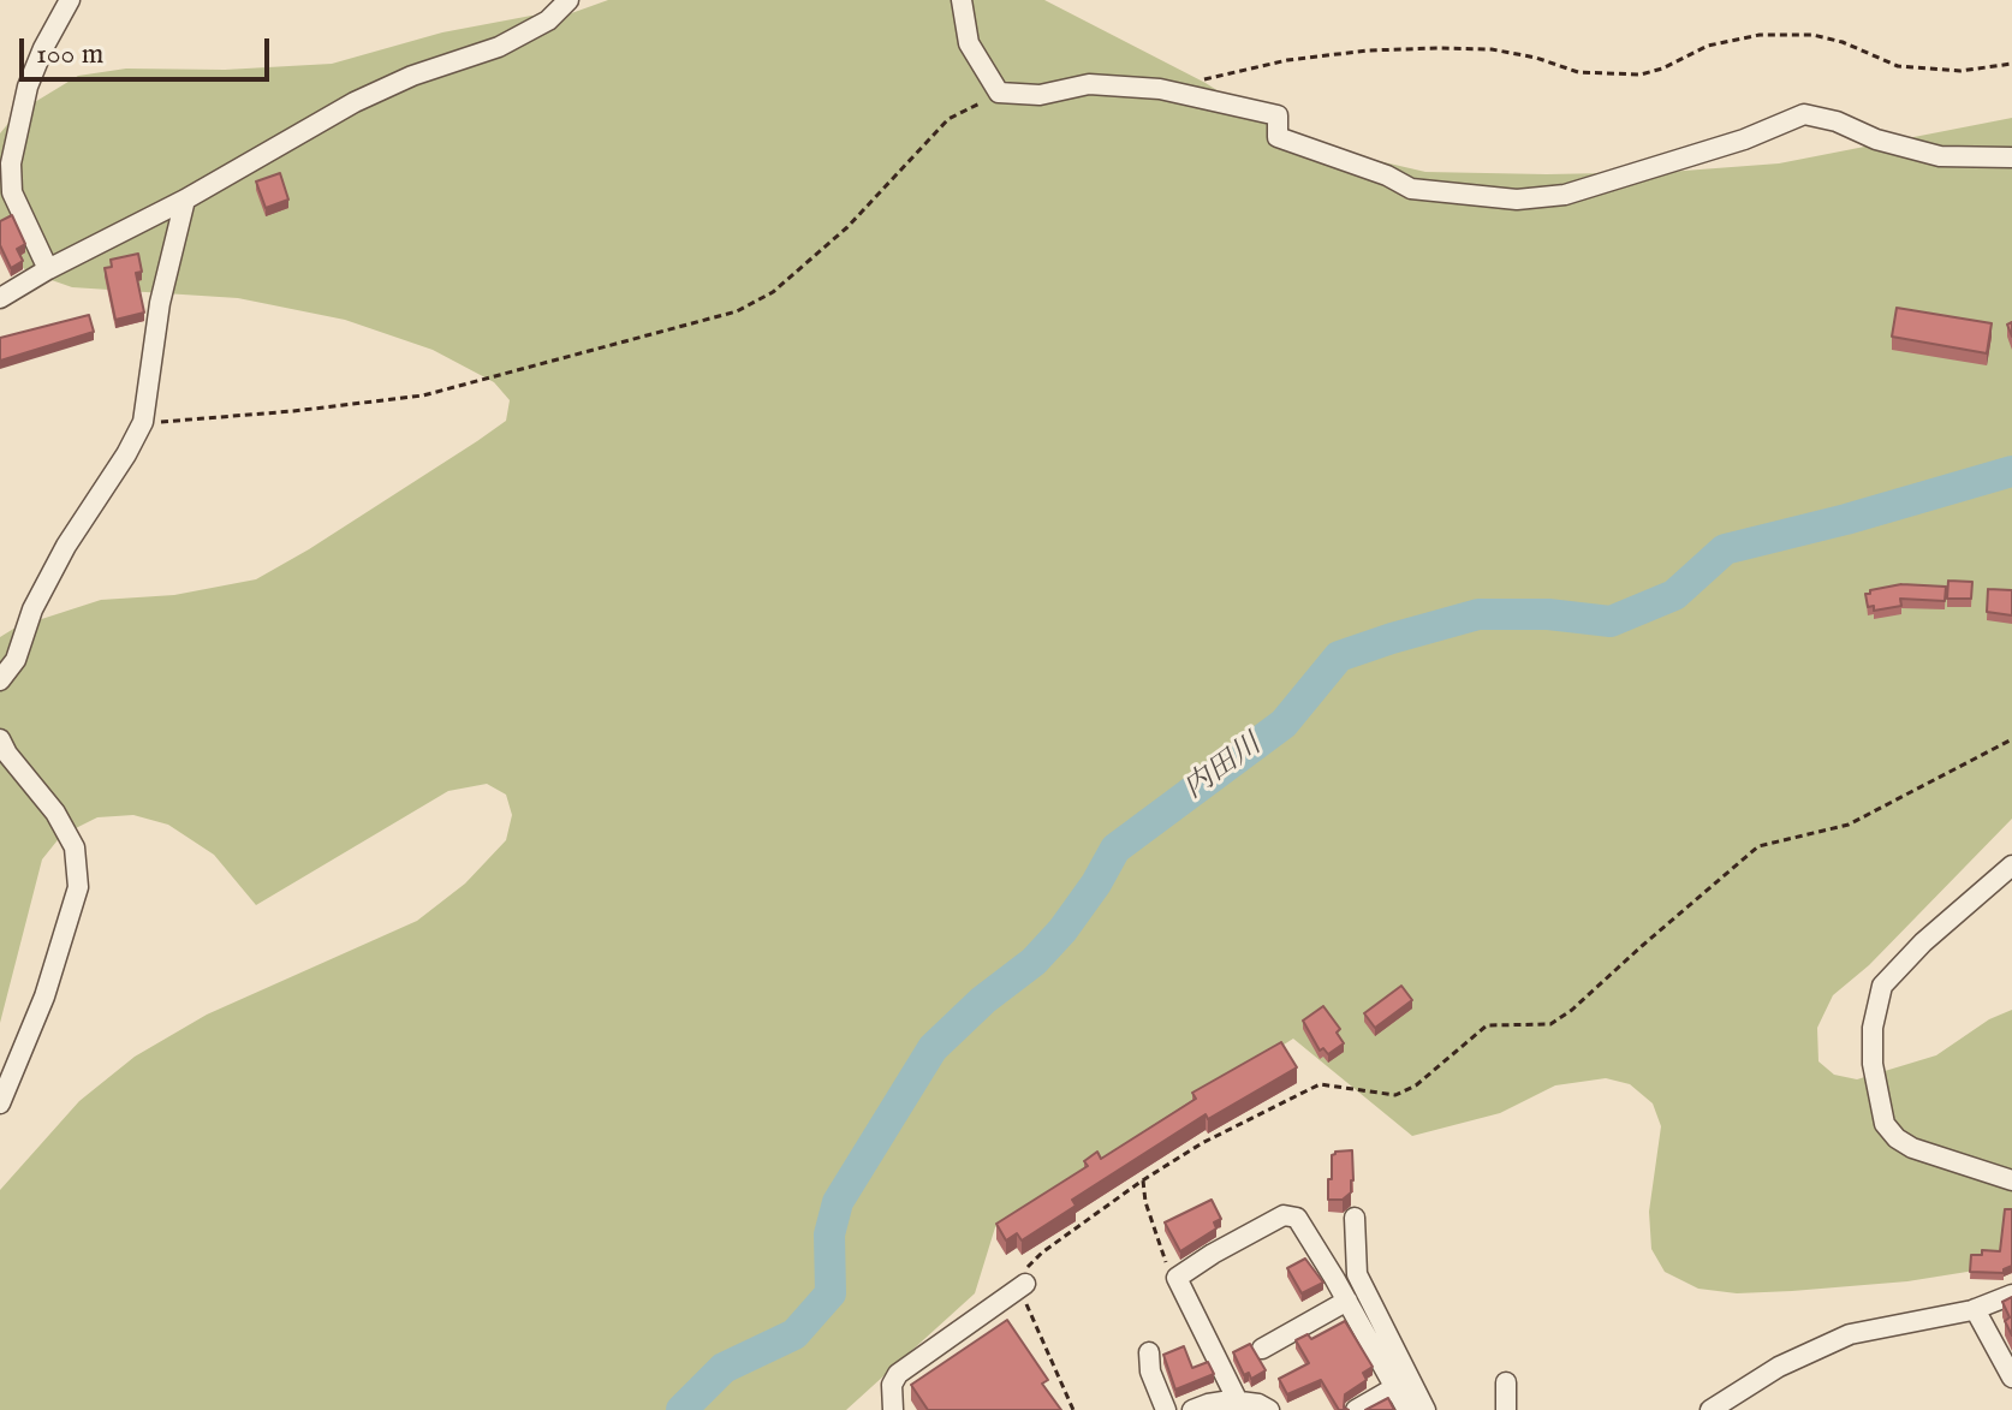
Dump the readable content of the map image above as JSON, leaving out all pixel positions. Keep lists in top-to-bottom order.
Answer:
{
  "water": ["内田川"],
  "scale_bar": "100 m"
}
